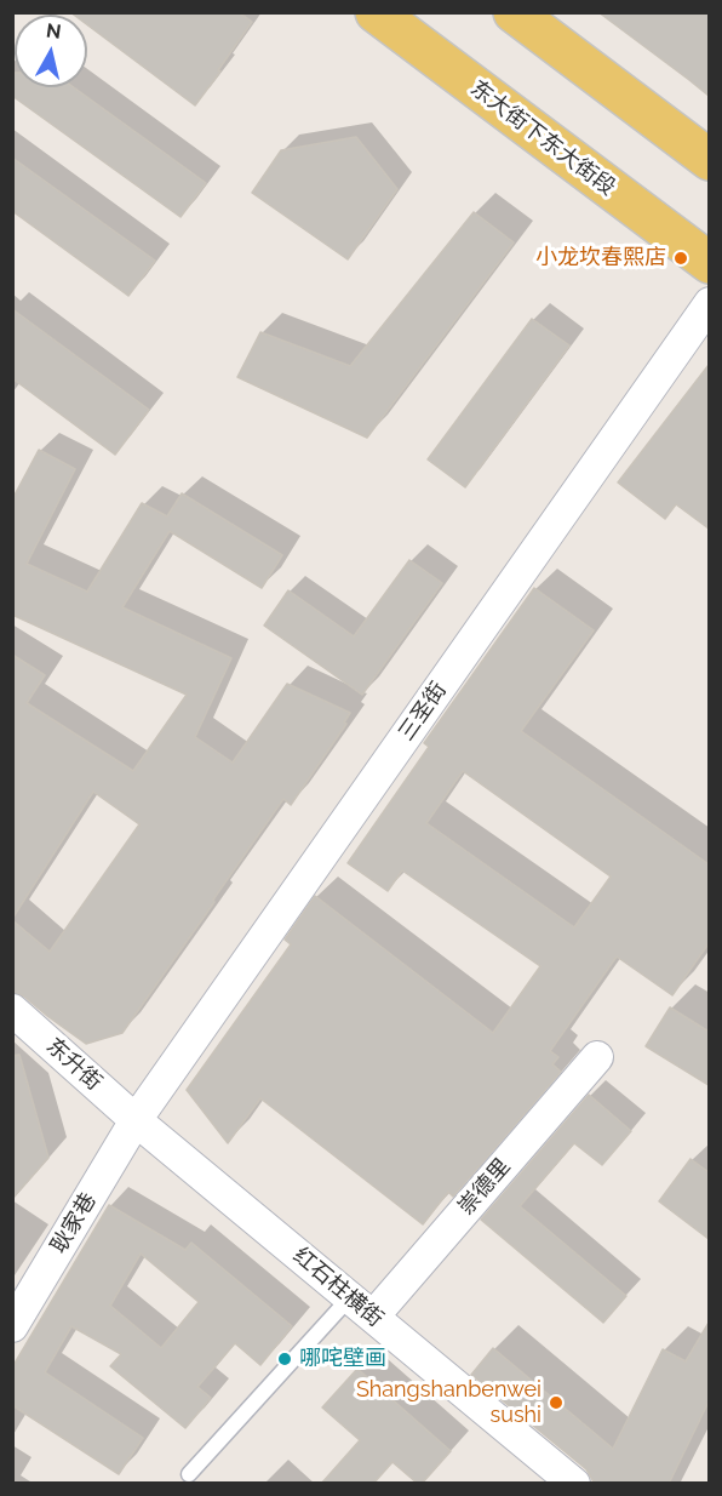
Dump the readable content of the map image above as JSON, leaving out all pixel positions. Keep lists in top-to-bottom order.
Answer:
{
  "streets": {
    "main road": ["东大街下东大街段"],
    "street": [
      "三圣街",
      "东升街",
      "崇德里",
      "耿家巷",
      "红石柱横街"
    ]
  },
  "crossings": [
    ["三圣街", "东升街"],
    ["三圣街", "耿家巷"],
    ["三圣街", "红石柱横街"],
    ["东升街", "耿家巷"],
    ["东升街", "红石柱横街"],
    ["崇德里", "红石柱横街"],
    ["耿家巷", "红石柱横街"]
  ],
  "places": ["小龙坎春熙店", "哪咤壁画", "Shangshanbenwei sushi"],
  "north": "top"
}
